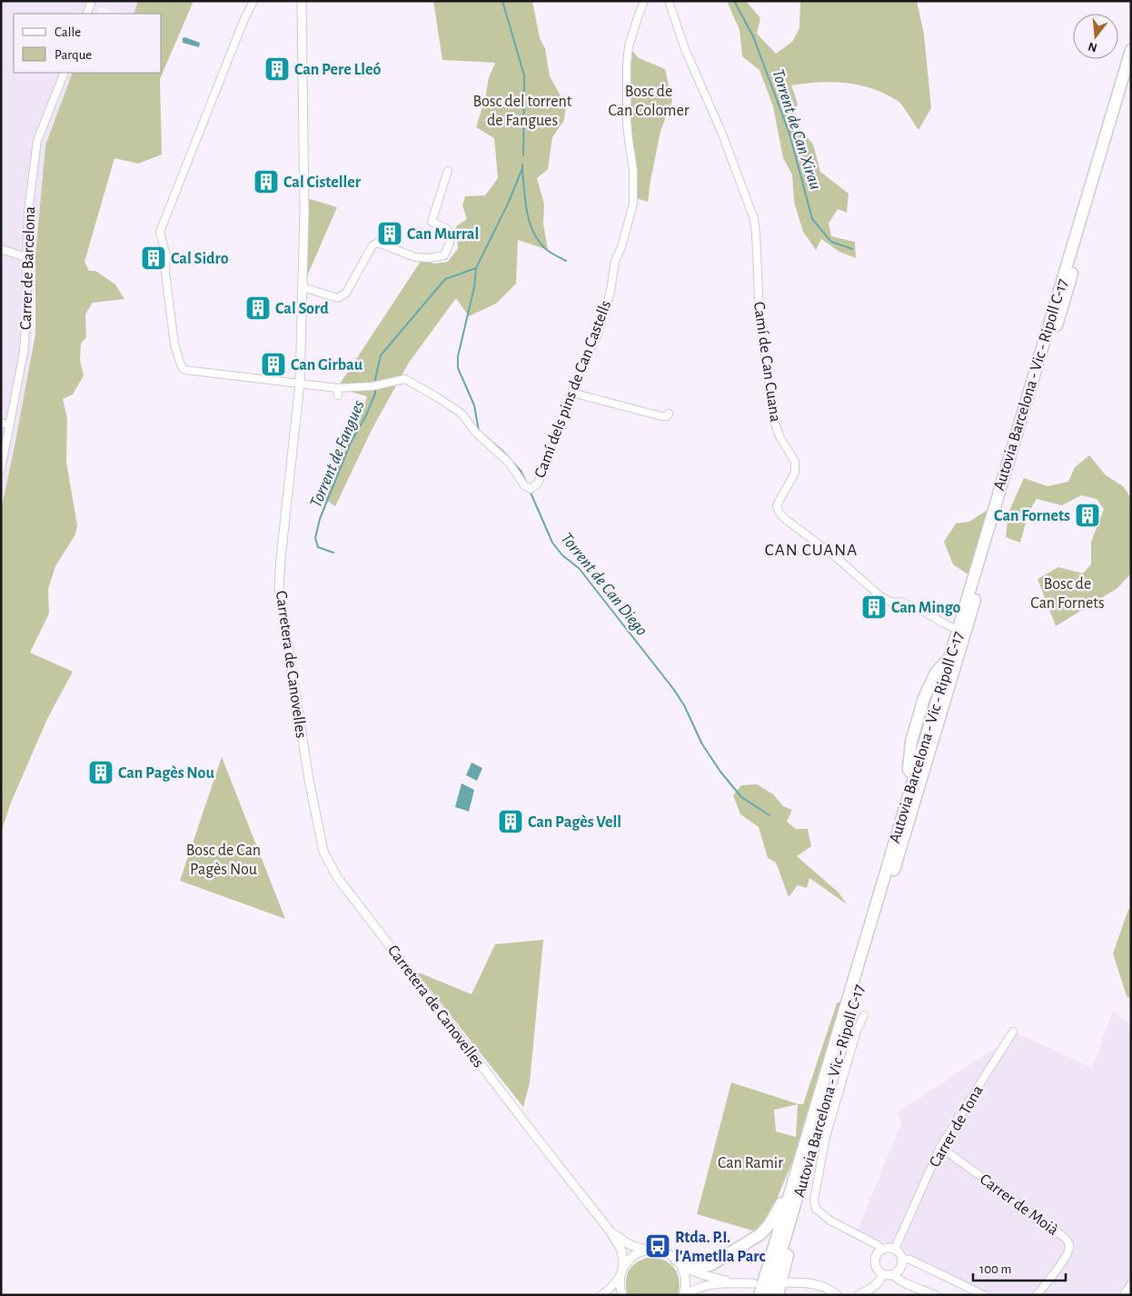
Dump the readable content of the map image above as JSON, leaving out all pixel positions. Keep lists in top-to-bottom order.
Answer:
{
  "streets": {
    "highway": ["Autovia Barcelona - Vic - Ripoll C-17"],
    "street": [
      "Carrer de Barcelona",
      "Camí de Can Cuana",
      "Camí dels pins de Can Castells",
      "Carretera de Canovelles",
      "Carrer de Tona",
      "Carrer de Moià"
    ]
  },
  "crossings": [
    ["Camí de Can Cuana", "Autovia Barcelona - Vic - Ripoll C-17"],
    ["Camí dels pins de Can Castells", "Carretera de Canovelles"],
    ["Carrer de Tona", "Carrer de Moià"]
  ],
  "districts": ["CAN CUANA"],
  "water": ["Torrent de Can Xirau", "Torrent de Fangues", "Torrent de Can Diego"],
  "parks": [
    "Bosc de Can Colomer",
    "Bosc del torrent de Fangues",
    "Bosc de Can Fornets",
    "Bosc de Can Pagès Nou",
    "Can Ramir"
  ],
  "places": {
    "building": [
      "Can Pere Lleó",
      "Cal Cisteller",
      "Can Murral",
      "Cal Sidro",
      "Cal Sord",
      "Can Girbau",
      "Can Fornets",
      "Can Mingo",
      "Can Pagès Nou",
      "Can Pagès Vell"
    ],
    "bus stop": ["Rtda. P.I. l'Ametlla Parc"]
  },
  "legend": ["Calle", "Parque"],
  "scale_bar": "100 m",
  "north": "bottom"
}
